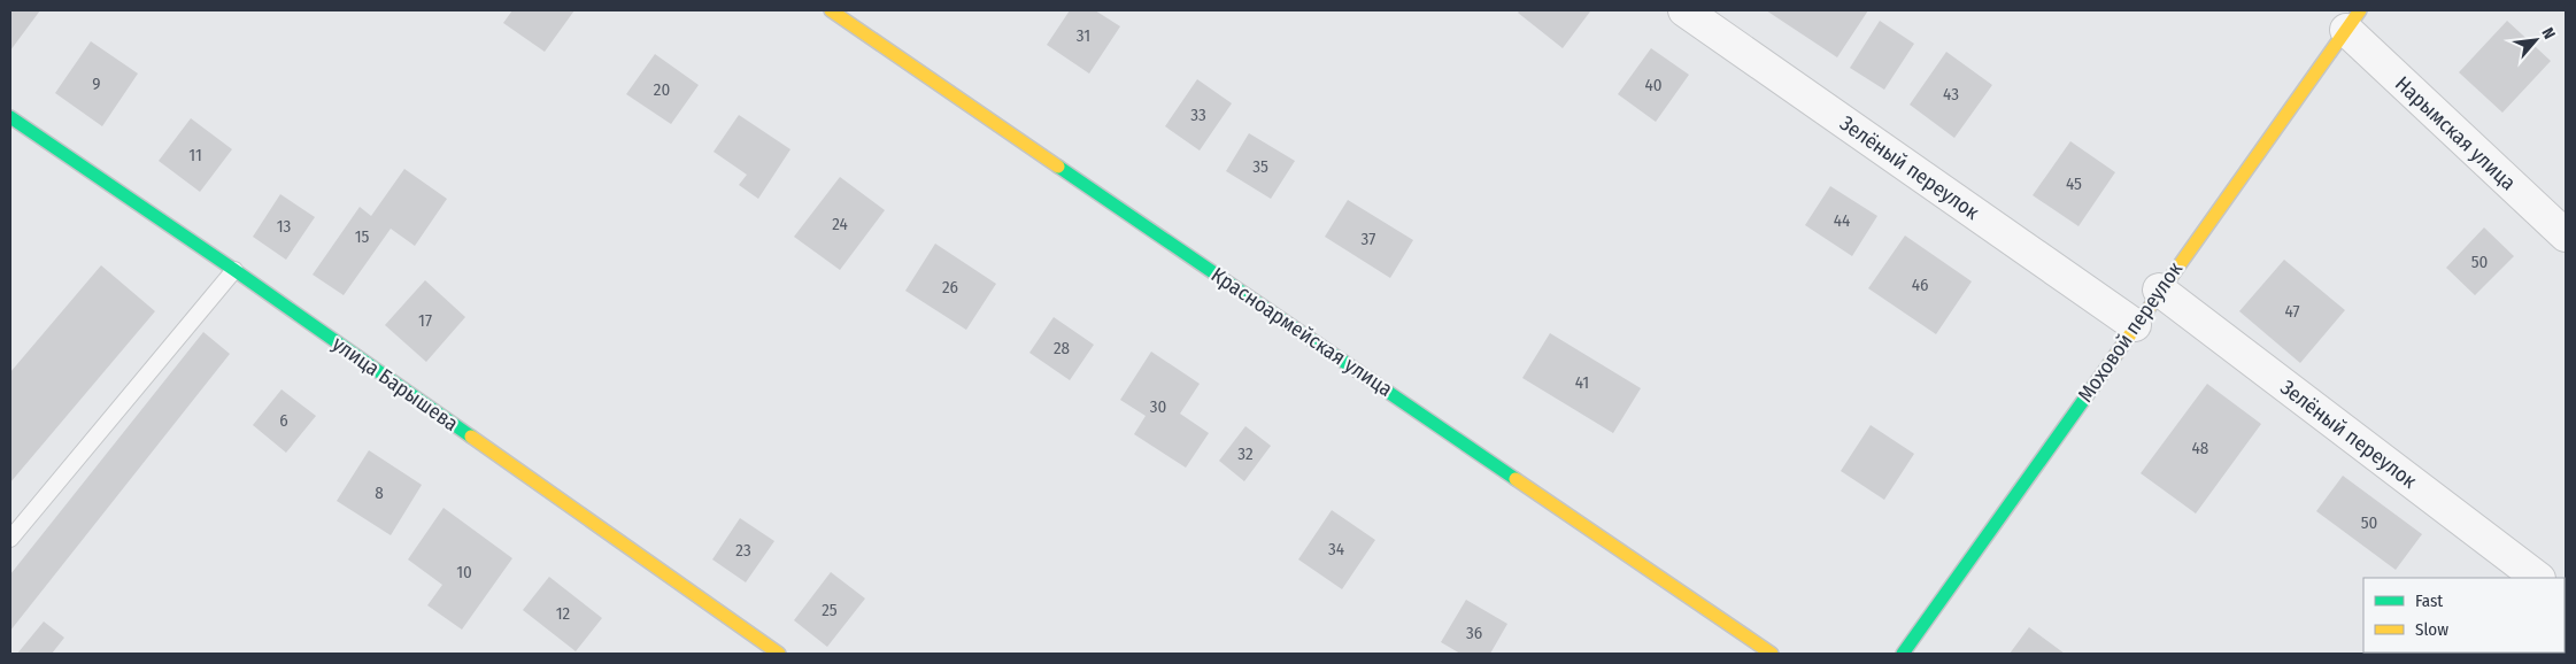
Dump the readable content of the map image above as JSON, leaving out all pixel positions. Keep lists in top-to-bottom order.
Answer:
{
  "streets": {
    "street": [
      "Нарымская улица",
      "Зелёный переулок",
      "Красноармейская улица",
      "Моховой переулок",
      "улица Барышева"
    ]
  },
  "crossings": [
    ["Нарымская улица", "Моховой переулок"],
    ["Зелёный переулок", "Моховой переулок"]
  ],
  "house_numbers": [
    "31",
    "9",
    "40",
    "20",
    "43",
    "33",
    "11",
    "35",
    "45",
    "44",
    "24",
    "13",
    "15",
    "37",
    "50",
    "46",
    "26",
    "47",
    "17",
    "28",
    "41",
    "30",
    "6",
    "48",
    "32",
    "8",
    "50",
    "34",
    "23",
    "10",
    "25",
    "12",
    "36"
  ],
  "legend": ["Fast", "Slow"],
  "north": "top right"
}
